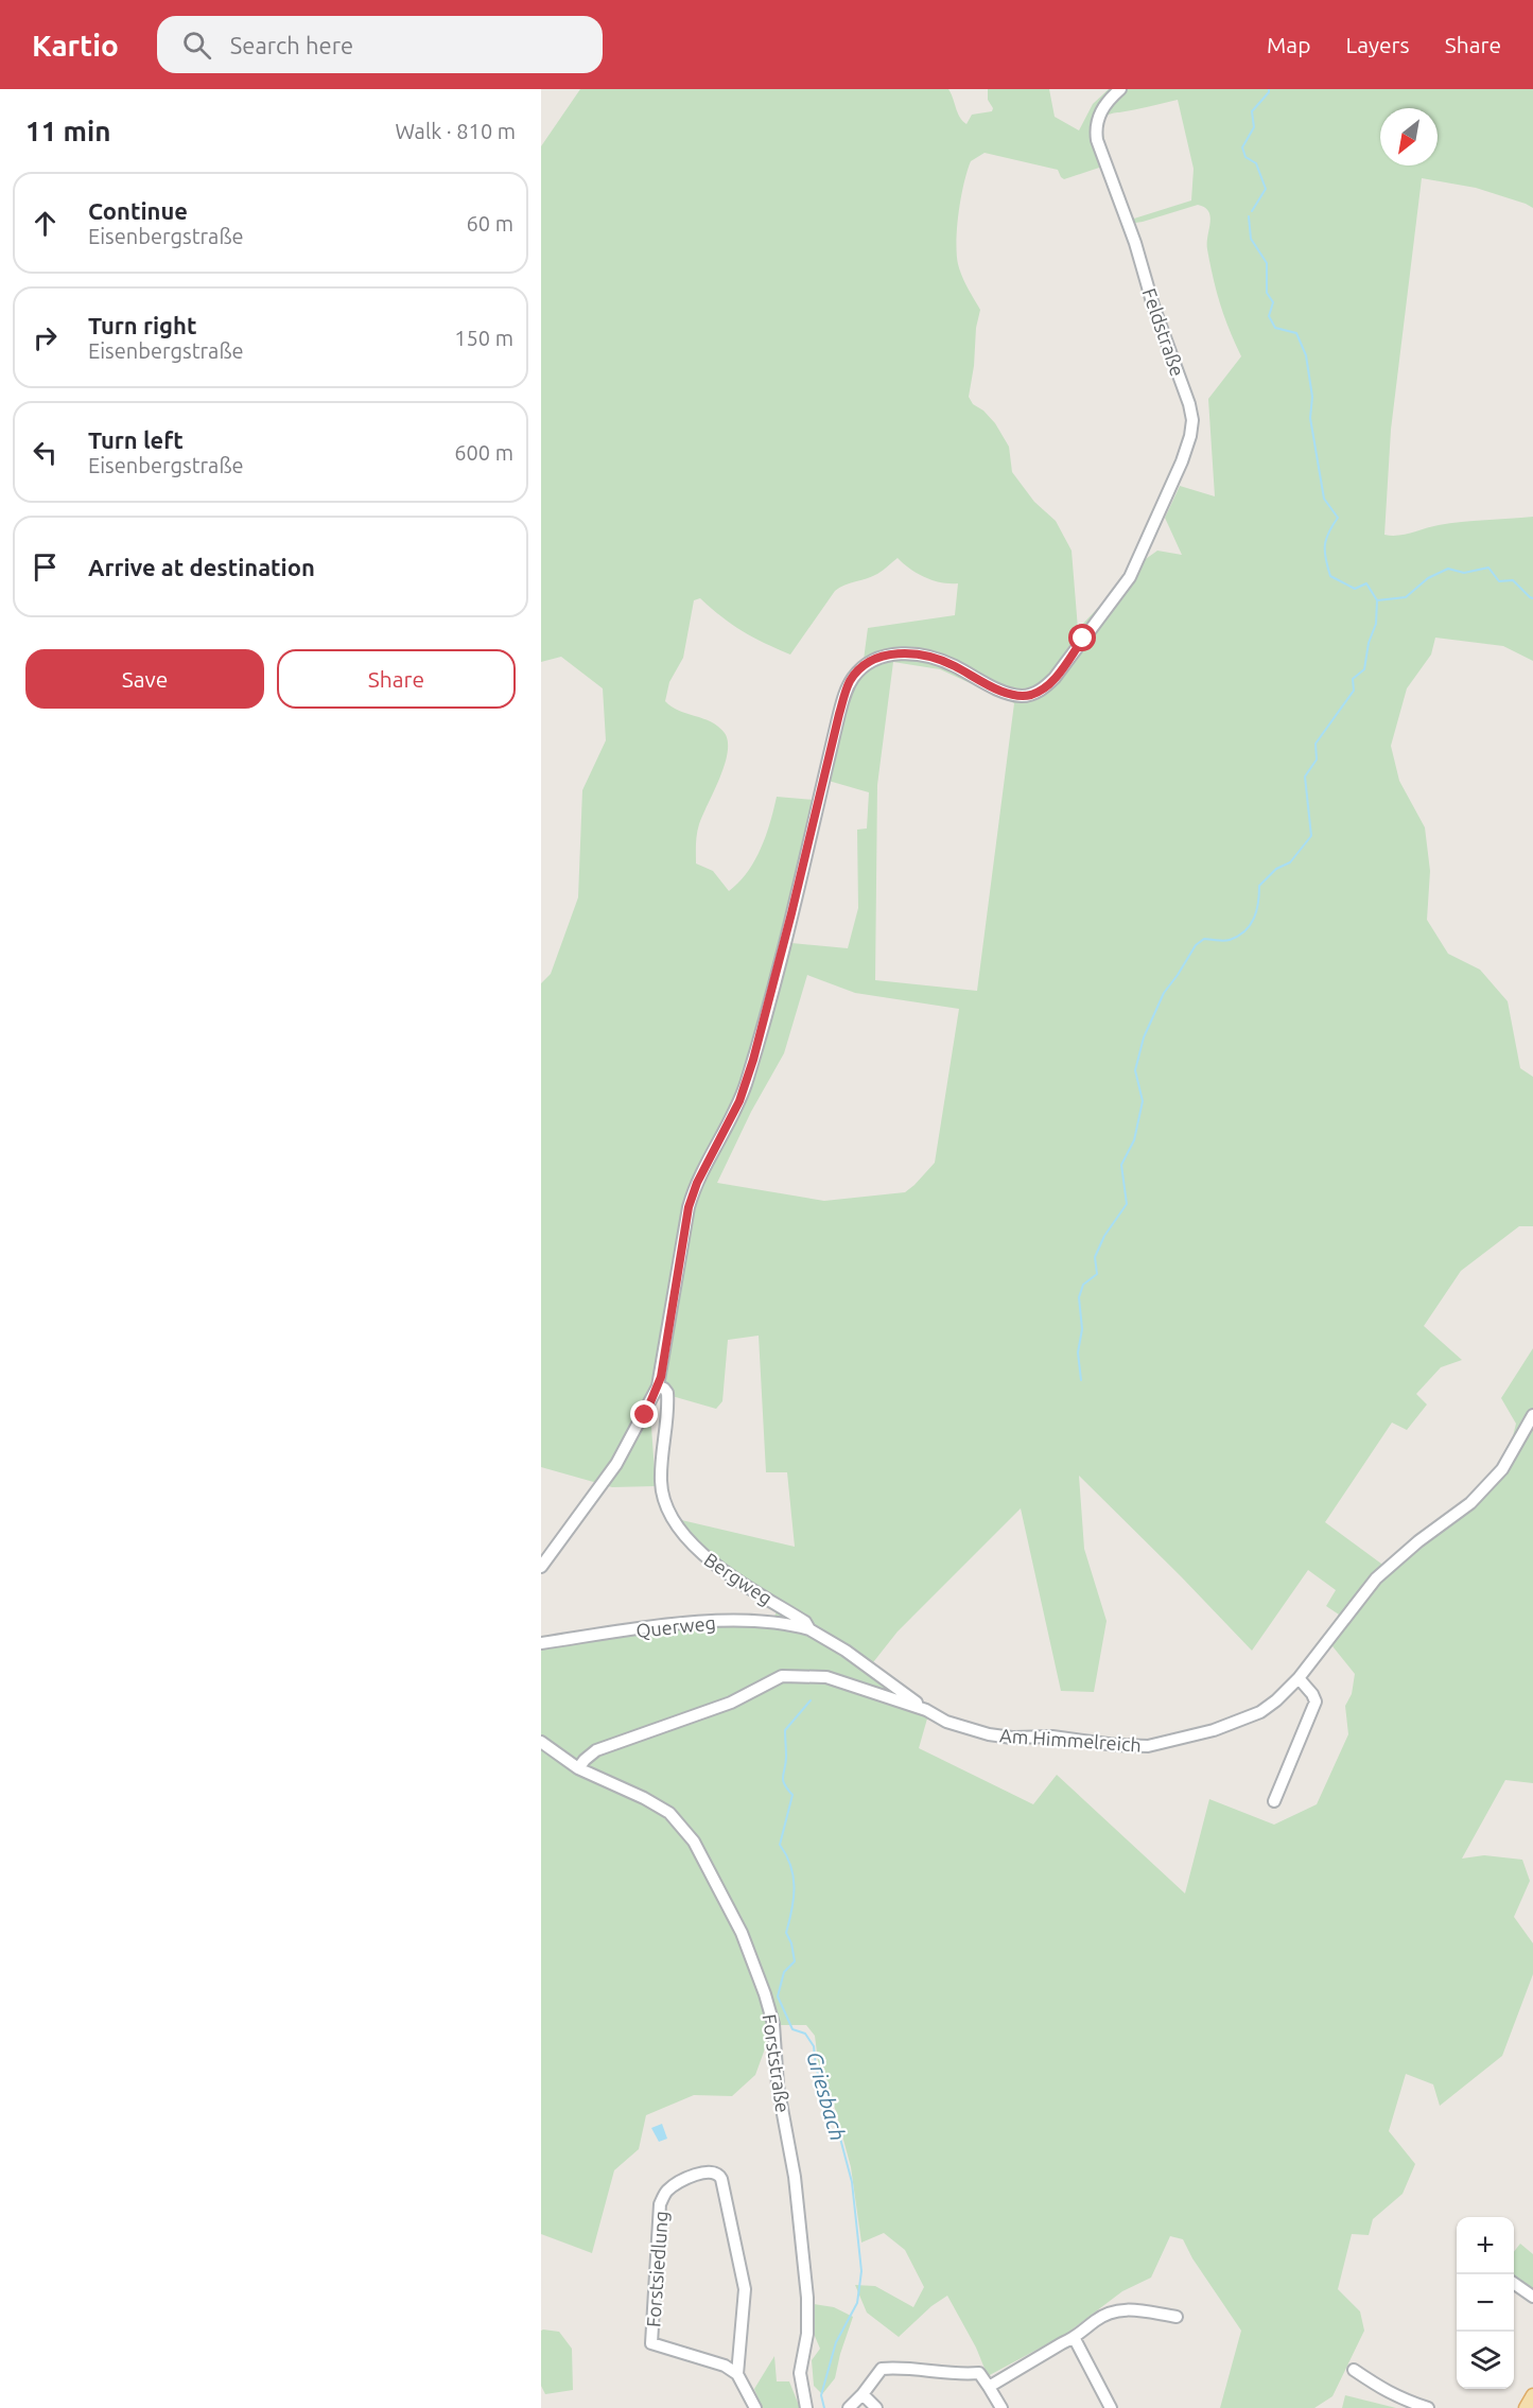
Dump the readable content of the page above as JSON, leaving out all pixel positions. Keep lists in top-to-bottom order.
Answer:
{
  "streets": {
    "street": [
      "Feldstraße",
      "Bergweg",
      "Querweg",
      "Am Himmelreich",
      "Forststraße",
      "Forstsiedlung"
    ]
  },
  "crossings": [
    ["Feldstraße", "Bergweg"],
    ["Bergweg", "Querweg"],
    ["Bergweg", "Am Himmelreich"],
    ["Am Himmelreich", "Forststraße"]
  ],
  "water": ["Griesbach"],
  "north": "bottom left",
  "page": {
    "header": "Kartio",
    "search": "Search here",
    "nav": ["Map", "Layers", "Share"],
    "heading": ["11 min", "Walk · 810 m"],
    "list": [
      ["Continue", "Eisenbergstraße", "60 m"],
      ["Turn right", "Eisenbergstraße", "150 m"],
      ["Turn left", "Eisenbergstraße", "600 m"],
      "Arrive at destination"
    ],
    "buttons": ["Save", "Share"],
    "map_buttons": ["+", "−"]
  }
}
